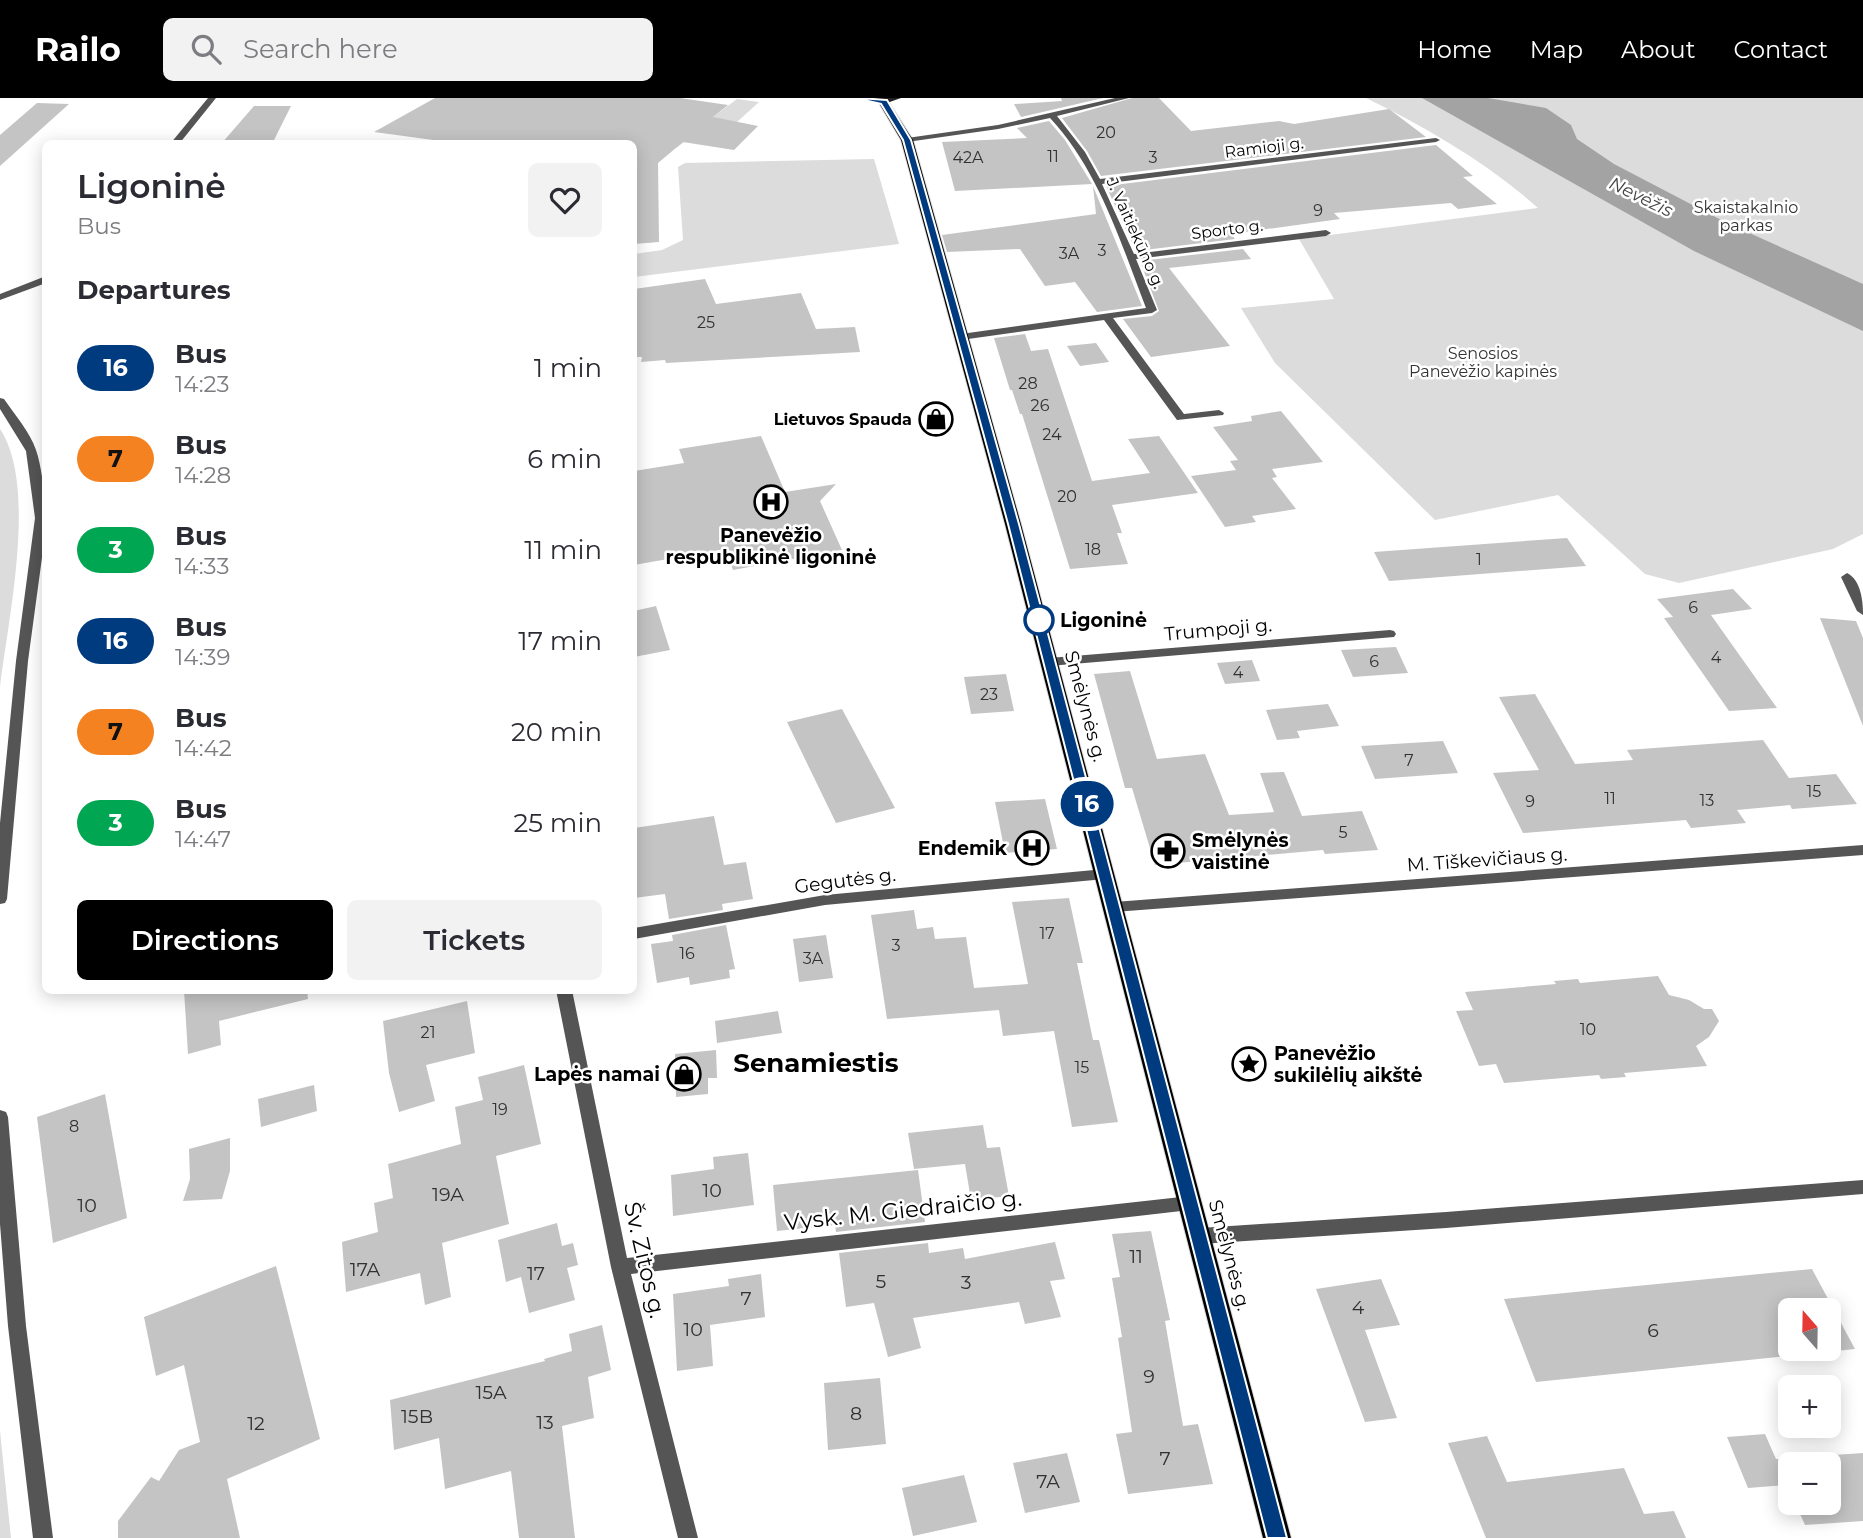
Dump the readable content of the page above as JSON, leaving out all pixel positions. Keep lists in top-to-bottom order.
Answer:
{
  "streets": {
    "highway": ["Smėlynės g."],
    "street": [
      "Ramioji g.",
      "Sporto g.",
      "J. Vaitiekūno g.",
      "Trumpoji g.",
      "M. Tiškevičiaus g.",
      "Gegutės g.",
      "Vysk. M. Giedraičio g.",
      "Šv. Zitos g."
    ]
  },
  "crossings": [
    ["Ramioji g.", "J. Vaitiekūno g."],
    ["Sporto g.", "J. Vaitiekūno g."],
    ["J. Vaitiekūno g.", "Smėlynės g."],
    ["Trumpoji g.", "Smėlynės g."],
    ["Smėlynės g.", "M. Tiškevičiaus g."],
    ["Smėlynės g.", "Gegutės g."],
    ["Smėlynės g.", "Vysk. M. Giedraičio g."],
    ["Vysk. M. Giedraičio g.", "Šv. Zitos g."]
  ],
  "districts": ["Senamiestis"],
  "water": ["Nevėžis"],
  "parks": ["Skaistakalnio parkas", "Senosios Panevėžio kapinės"],
  "places": {
    "shop": ["Lietuvos Spauda", "Lapės namai"],
    "hospital": ["Panevėžio respublikinė ligoninė", "Endemik"],
    "other": ["Ligoninė"],
    "pharmacy": ["Smėlynės vaistinė"],
    "place": ["Panevėžio sukilėlių aikštė"]
  },
  "lines": ["bus line 16"],
  "house_numbers": [
    "20",
    "11",
    "42A",
    "3",
    "9",
    "3",
    "3A",
    "25",
    "28",
    "26",
    "24",
    "20",
    "18",
    "1",
    "6",
    "4",
    "6",
    "4",
    "23",
    "7",
    "15",
    "11",
    "13",
    "9",
    "5",
    "17",
    "3",
    "16",
    "3A",
    "10",
    "21",
    "15",
    "19",
    "8",
    "10",
    "19A",
    "10",
    "11",
    "17A",
    "17",
    "5",
    "3",
    "7",
    "4",
    "10",
    "6",
    "9",
    "15A",
    "8",
    "15B",
    "13",
    "12",
    "7",
    "7A"
  ],
  "north": "top",
  "page": {
    "header": "Railo",
    "search": "Search here",
    "nav": [
      "Home",
      "Map",
      "About",
      "Contact"
    ],
    "on_map": "16",
    "heading": [
      ["Ligoninė", "Bus"],
      "Departures"
    ],
    "list": [
      {
        "mark": "16",
        "name": "Bus",
        "note": "14:23",
        "value": "1 min"
      },
      {
        "mark": "7",
        "name": "Bus",
        "note": "14:28",
        "value": "6 min"
      },
      {
        "mark": "3",
        "name": "Bus",
        "note": "14:33",
        "value": "11 min"
      },
      {
        "mark": "16",
        "name": "Bus",
        "note": "14:39",
        "value": "17 min"
      },
      {
        "mark": "7",
        "name": "Bus",
        "note": "14:42",
        "value": "20 min"
      },
      {
        "mark": "3",
        "name": "Bus",
        "note": "14:47",
        "value": "25 min"
      }
    ],
    "buttons": ["Directions", "Tickets"],
    "map_buttons": ["+", "−"]
  }
}
